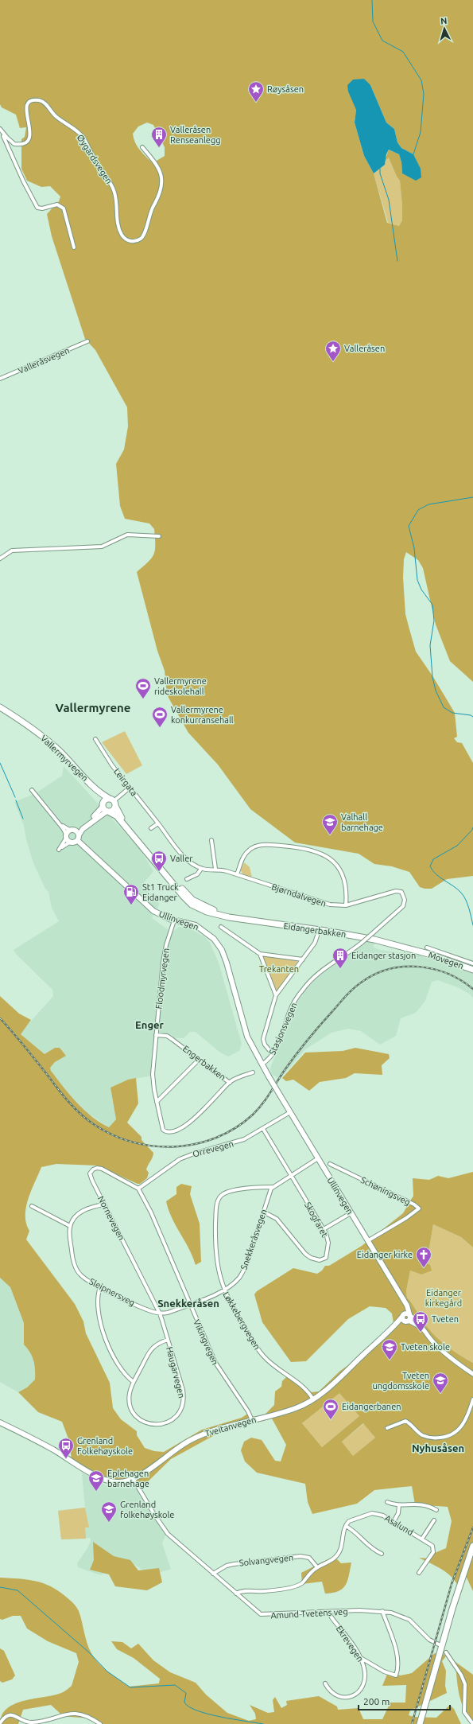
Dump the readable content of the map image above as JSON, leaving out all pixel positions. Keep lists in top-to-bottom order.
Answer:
{
  "streets": {
    "main road": [
      "Vallermyrvegen",
      "Ullinvegen",
      "Eidangerbakken",
      "Movegen",
      "Tveitanvegen"
    ],
    "street": [
      "Øygardsvegen",
      "Valleråsvegen",
      "Leirgata",
      "Bjørndalvegen",
      "Floodmyrvegen",
      "Stasjonsvegen",
      "Engerbakken",
      "Orrevegen",
      "Schøningsveg",
      "Nornevegen",
      "Skogfaret",
      "Snekkeråsvegen",
      "Sleipnersveg",
      "Løkkebergvegen",
      "Vikingvegen",
      "Haugarvegen",
      "Asalund",
      "Solvangvegen",
      "Amund Tvetens veg",
      "Ekrevegen"
    ]
  },
  "crossings": [
    ["Vallermyrvegen", "Eidangerbakken"],
    ["Leirgata", "Bjørndalvegen"],
    ["Bjørndalvegen", "Stasjonsvegen"],
    ["Ullinvegen", "Floodmyrvegen"],
    ["Ullinvegen", "Stasjonsvegen"],
    ["Ullinvegen", "Orrevegen"],
    ["Ullinvegen", "Schøningsveg"],
    ["Ullinvegen", "Tveitanvegen"],
    ["Eidangerbakken", "Movegen"],
    ["Floodmyrvegen", "Engerbakken"],
    ["Orrevegen", "Nornevegen"],
    ["Orrevegen", "Skogfaret"],
    ["Orrevegen", "Vikingvegen"],
    ["Nornevegen", "Snekkeråsvegen"],
    ["Nornevegen", "Sleipnersveg"],
    ["Nornevegen", "Vikingvegen"],
    ["Nornevegen", "Haugarvegen"],
    ["Skogfaret", "Snekkeråsvegen"],
    ["Snekkeråsvegen", "Sleipnersveg"],
    ["Snekkeråsvegen", "Løkkebergvegen"],
    ["Snekkeråsvegen", "Vikingvegen"],
    ["Snekkeråsvegen", "Haugarvegen"],
    ["Sleipnersveg", "Haugarvegen"],
    ["Løkkebergvegen", "Tveitanvegen"],
    ["Vikingvegen", "Tveitanvegen"],
    ["Tveitanvegen", "Amund Tvetens veg"],
    ["Solvangvegen", "Amund Tvetens veg"],
    ["Amund Tvetens veg", "Ekrevegen"]
  ],
  "districts": [
    "Vallermyrene",
    "Enger",
    "Snekkeråsen",
    "Nyhusåsen"
  ],
  "parks": ["Trekanten", "Eidanger kirkegård"],
  "places": {
    "place": ["Røysåsen", "Valleråsen"],
    "building": ["Valleråsen Renseanlegg", "Eidanger stasjon"],
    "sports": ["Vallermyrene rideskolehall", "Vallermyrene konkurransehall", "Eidangerbanen"],
    "school or university": [
      "Valhall barnehage",
      "Tveten skole",
      "Tveten ungdomsskole",
      "Eplehagen barnehage",
      "Grenland folkehøyskole"
    ],
    "bus stop": ["Valler", "Tveten", "Grenland Folkehøyskole"],
    "fuel station": ["St1 Truck Eidanger"],
    "church": ["Eidanger kirke"]
  },
  "scale_bar": "200 m",
  "north": "top"
}
